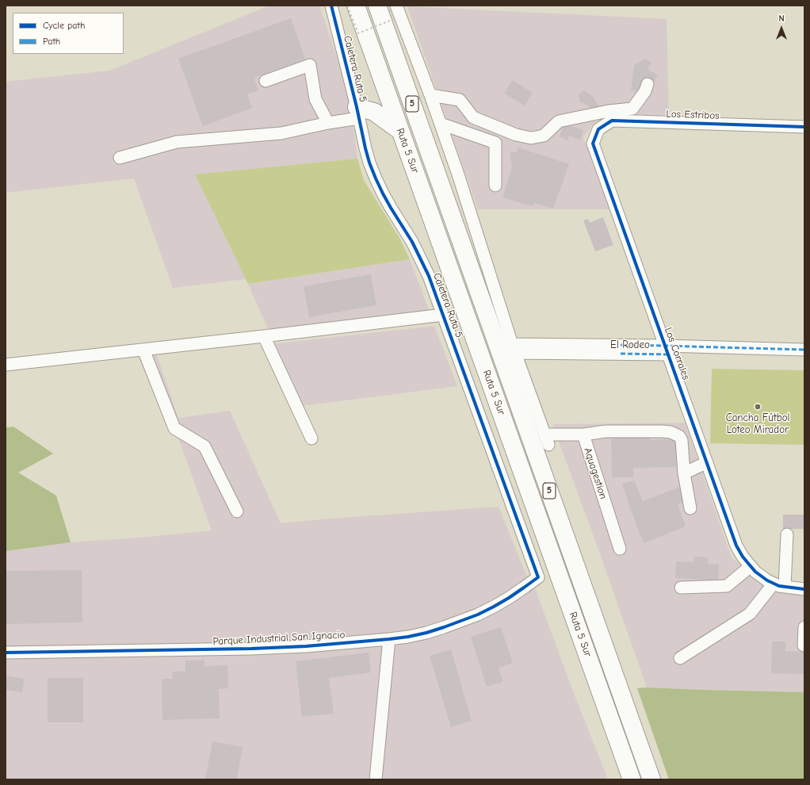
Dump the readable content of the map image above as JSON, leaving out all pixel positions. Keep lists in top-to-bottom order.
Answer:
{
  "streets": {
    "highway": ["5", "Ruta 5 Sur"],
    "street": [
      "Caletera Ruta 5",
      "Los Estribos",
      "El Rodeo",
      "Los Corrales",
      "Aquagestion",
      "Parque Industrial San Ignacio"
    ]
  },
  "crossings": [
    ["Caletera Ruta 5", "Parque Industrial San Ignacio"],
    ["Los Estribos", "Los Corrales"],
    ["El Rodeo", "Los Corrales"],
    ["El Rodeo", "Aquagestion"]
  ],
  "places": ["Cancha Fútbol Loteo Mirador"],
  "legend": ["Cycle path", "Path"],
  "north": "top"
}
